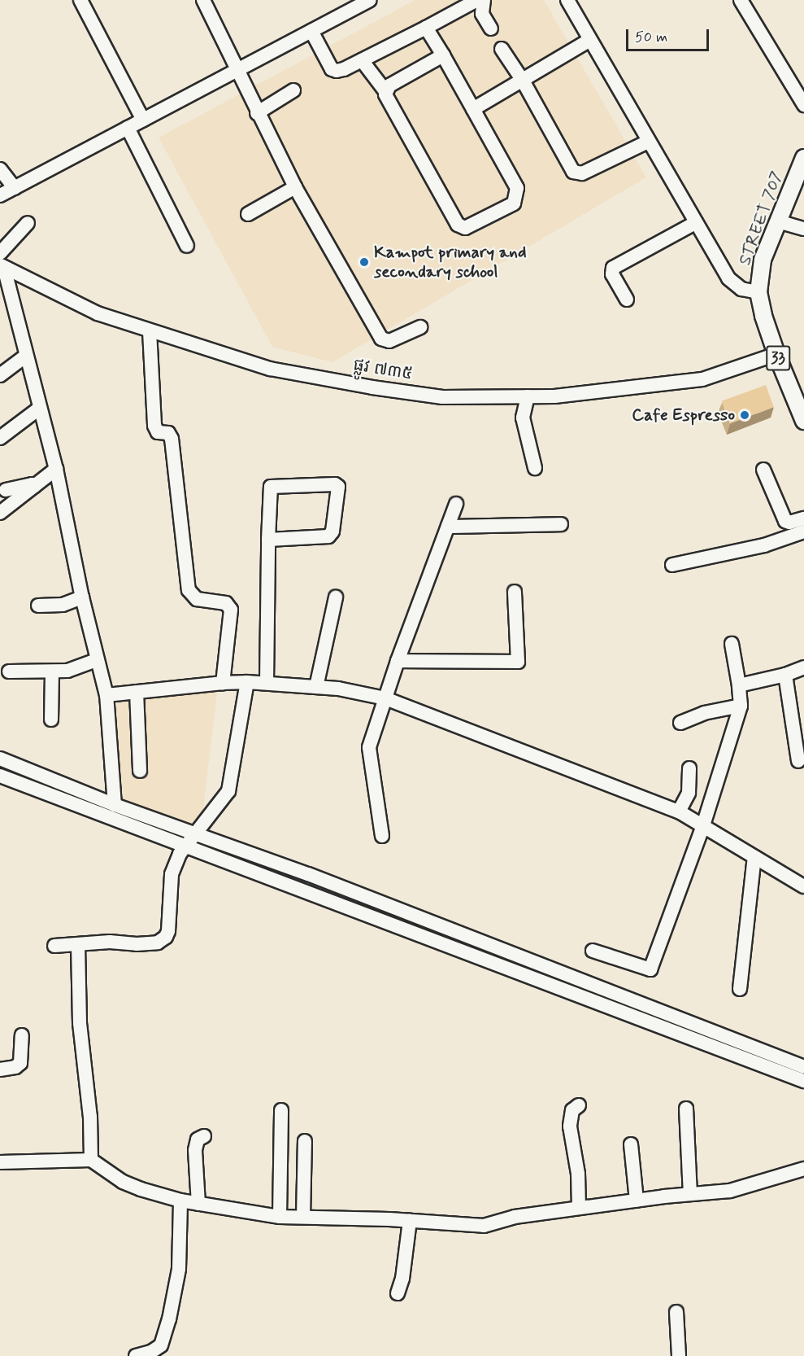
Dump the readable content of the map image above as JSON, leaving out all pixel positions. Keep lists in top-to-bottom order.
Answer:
{
  "streets": {
    "main road": ["STREET 707", "33"],
    "street": ["ផ្លូវ ៧៣៥"]
  },
  "crossings": [
    ["STREET 707", "33"],
    ["33", "ផ្លូវ ៧៣៥"]
  ],
  "places": ["Kampot primary and secondary school", "Cafe Espresso"],
  "scale_bar": "50 m"
}
